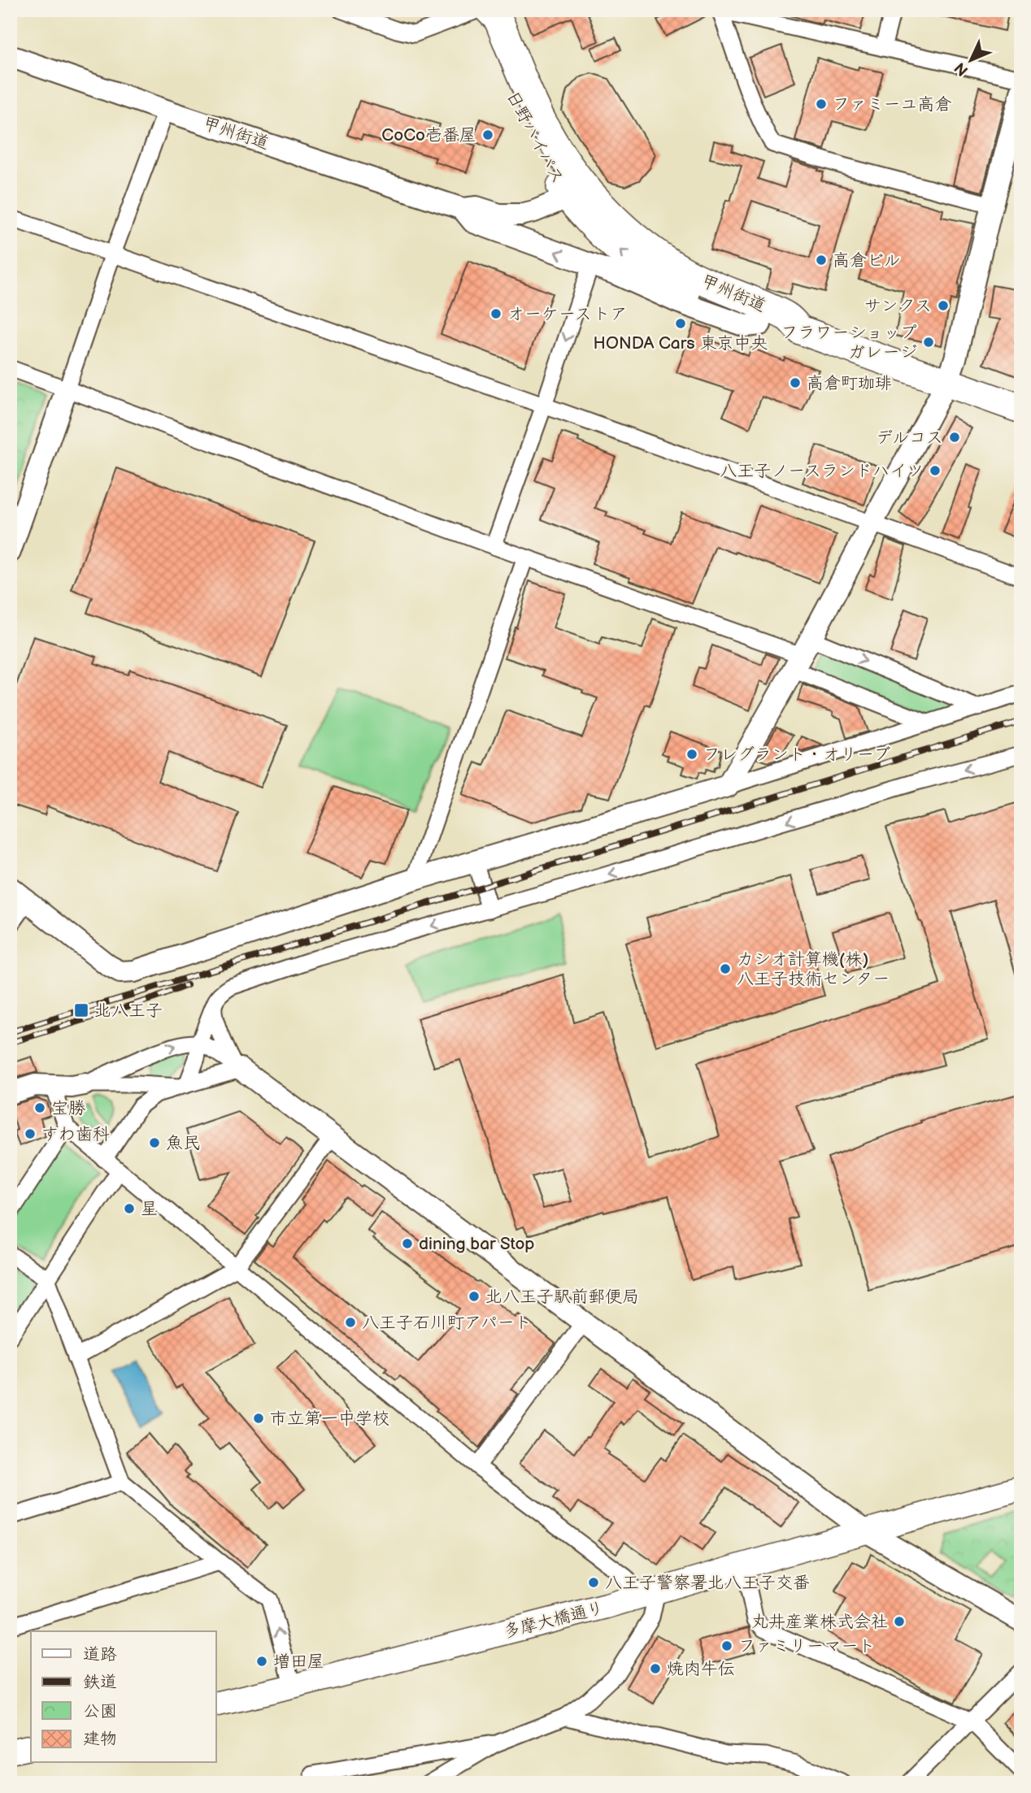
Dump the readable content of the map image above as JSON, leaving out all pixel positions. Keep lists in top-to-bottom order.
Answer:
{
  "streets": {
    "highway": ["甲州街道", "日野バイパス"],
    "main road": ["多摩大橋通り"]
  },
  "crossings": [
    ["甲州街道", "日野バイパス"]
  ],
  "one_way": ["日野バイパス"],
  "places": {
    "other": [
      "ファミーユ高倉",
      "CoCo壱番屋",
      "高倉ビル",
      "サンクス",
      "オーケーストア",
      "HONDA Cars 東京中央",
      "フラワーショップ ガレージ",
      "高倉町珈琲",
      "デルコス",
      "八王子ノースランドハイツ",
      "フレグラント・オリーブ",
      "カシオ計算機(株) 八王子技術センター",
      "宝勝",
      "すわ歯科",
      "魚民",
      "星",
      "dining bar Stop",
      "北八王子駅前郵便局",
      "八王子石川町アパート",
      "市立第一中学校",
      "八王子警察署北八王子交番",
      "丸井産業株式会社",
      "ファミリーマート",
      "増田屋",
      "焼肉牛伝"
    ],
    "transit": ["北八王子"]
  },
  "legend": [
    "道路",
    "鉄道",
    "公園",
    "建物"
  ],
  "north": "bottom left"
}
